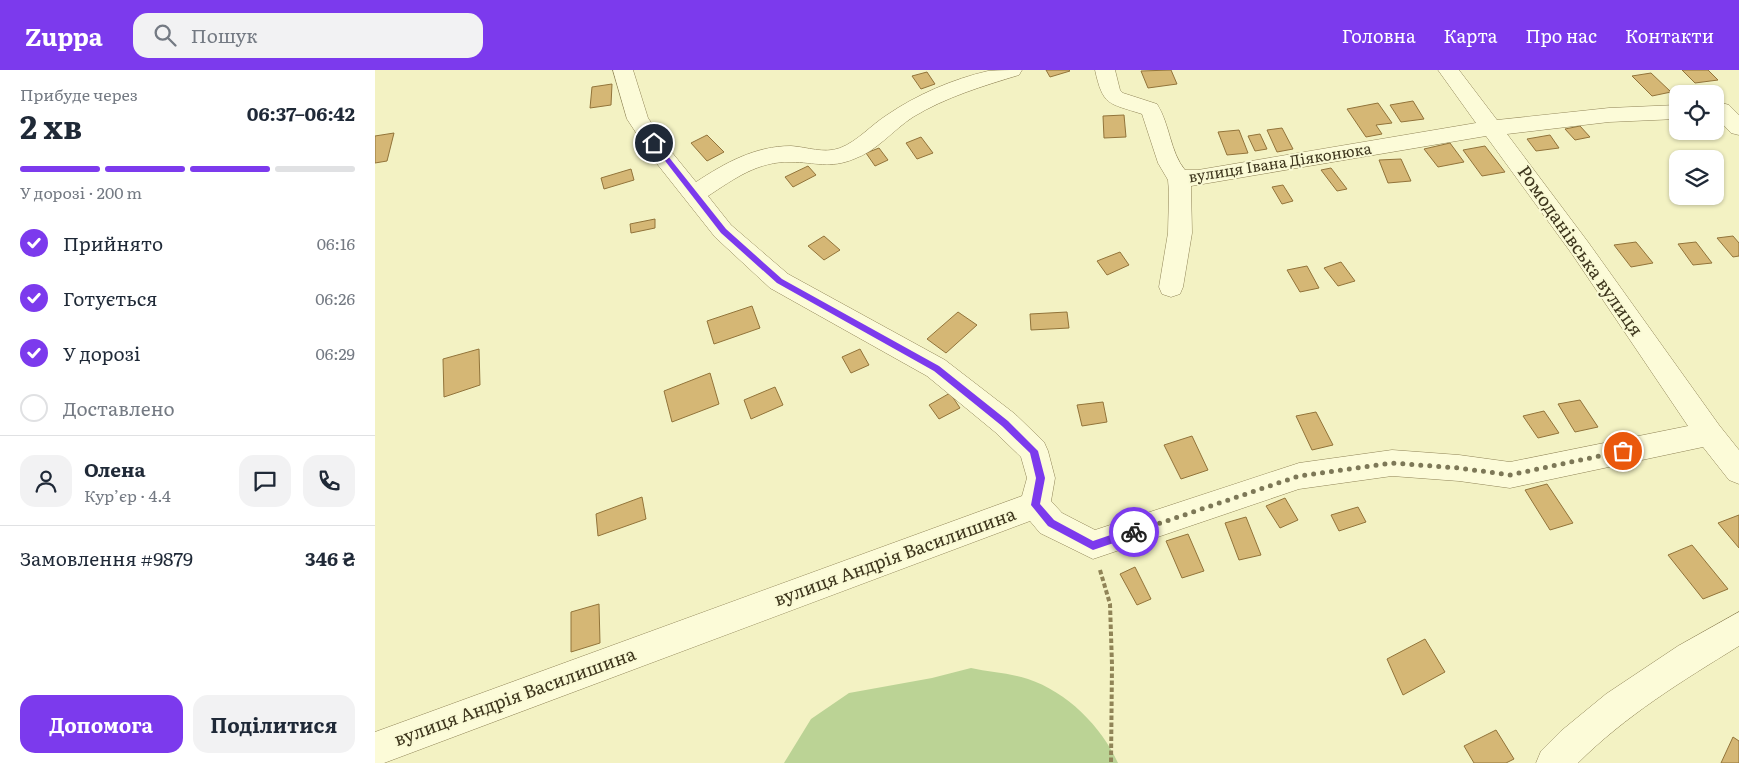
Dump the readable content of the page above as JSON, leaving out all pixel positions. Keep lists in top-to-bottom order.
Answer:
{
  "streets": {
    "street": ["вулиця Івана Діяконюка", "Ромоданівська вулиця", "вулиця Андрія Василишина"]
  },
  "crossings": [
    ["вулиця Івана Діяконюка", "Ромоданівська вулиця"]
  ],
  "page": {
    "header": "Zuppa",
    "search": "Пошук",
    "nav": [
      "Головна",
      "Карта",
      "Про нас",
      "Контакти"
    ],
    "heading": ["2 хв", "Прибуде через", "06:37–06:42"],
    "panel": [
      "Олена",
      "Кур’єр · 4.4",
      "Замовлення #9879",
      "346 ₴"
    ],
    "bar": "У дорозі · 200 m",
    "list": [
      ["Прийнято", "06:16"],
      ["Готується", "06:26"],
      ["У дорозі", "06:29"],
      "Доставлено"
    ],
    "buttons": ["Допомога", "Поділитися"]
  }
}
